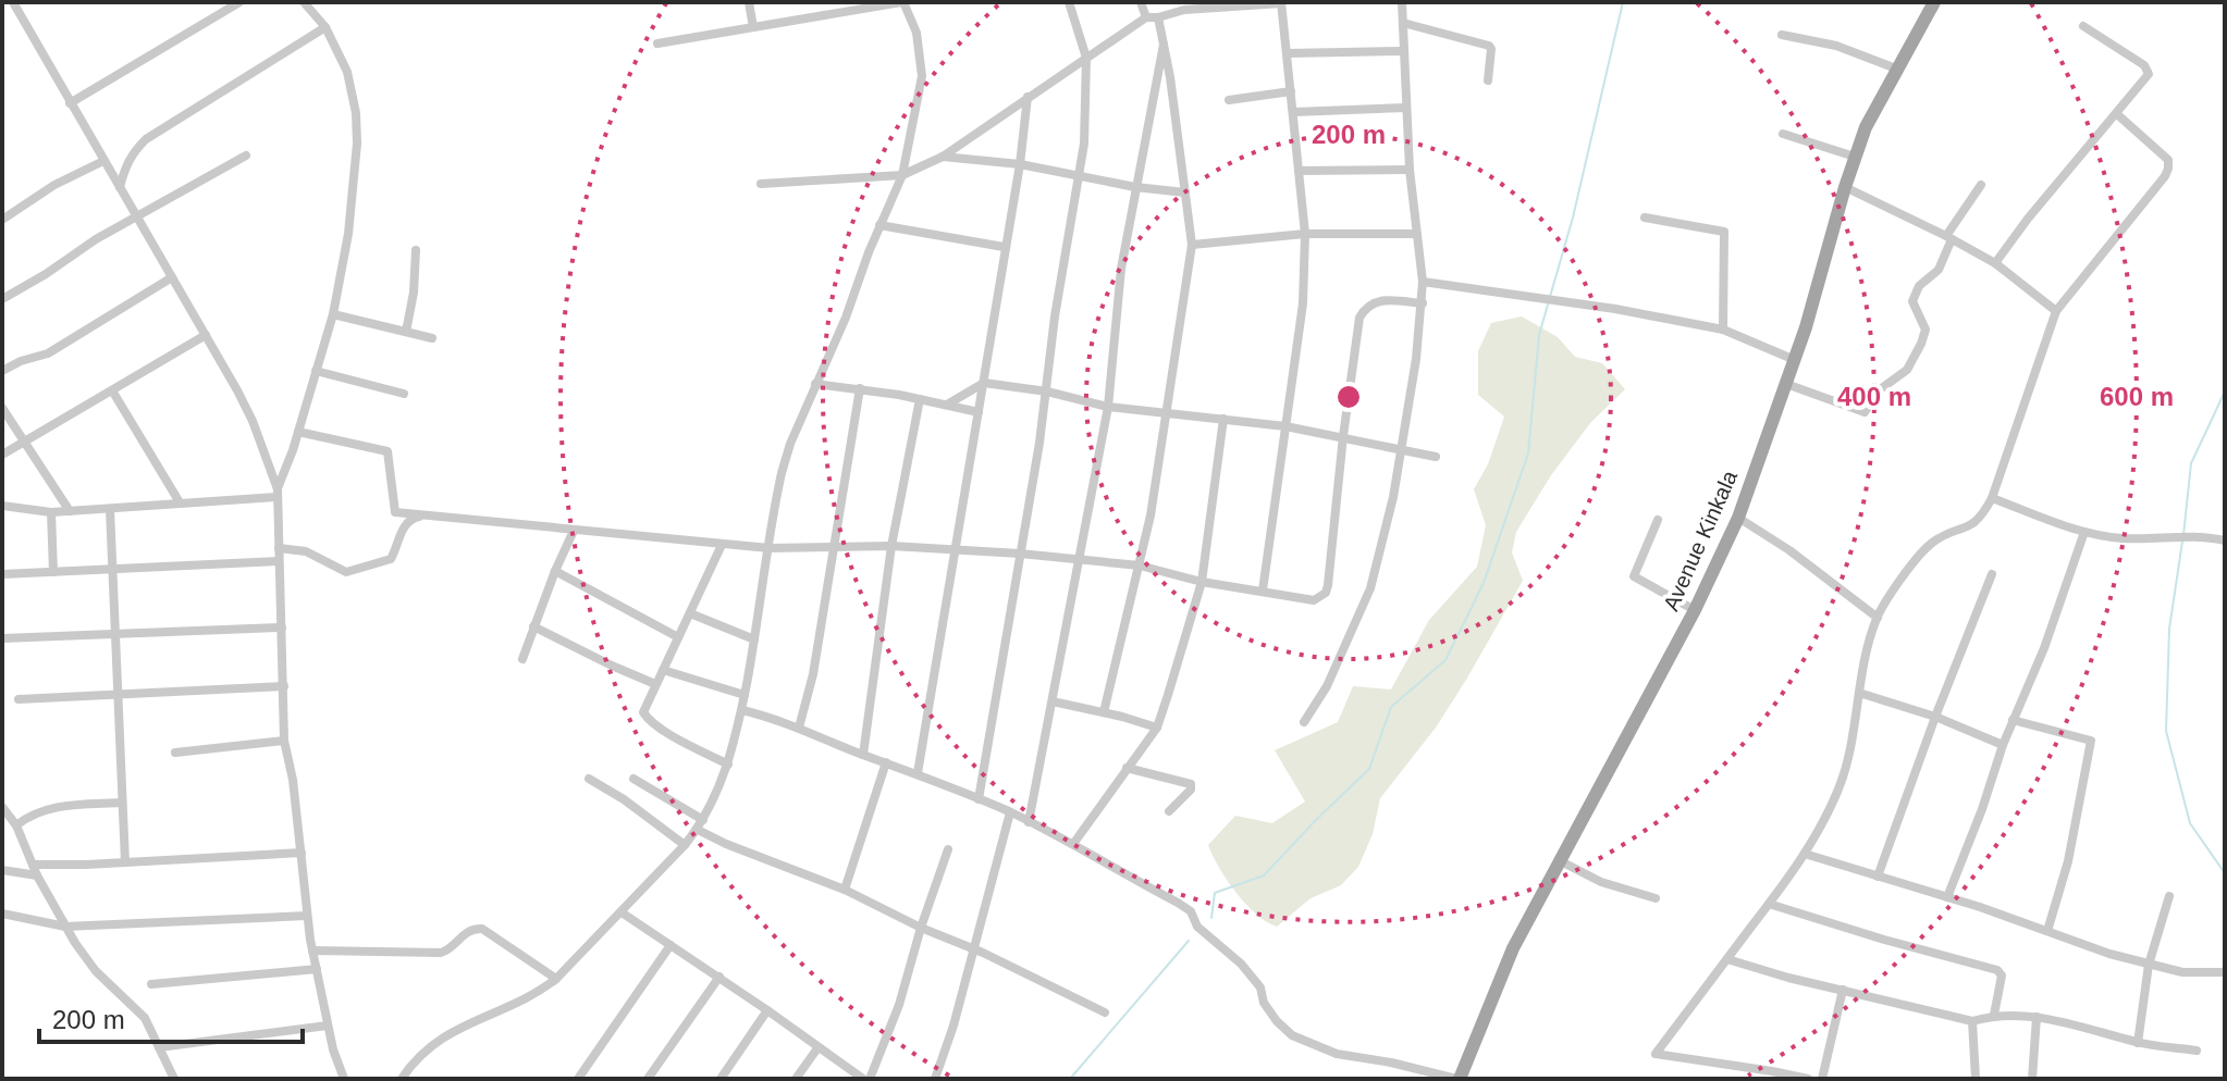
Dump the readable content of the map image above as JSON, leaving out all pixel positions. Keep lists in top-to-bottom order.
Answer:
{
  "streets": {
    "main road": ["Avenue Kinkala"]
  },
  "scale_bar": "200 m",
  "rings": ["200 m", "400 m", "600 m"]
}
